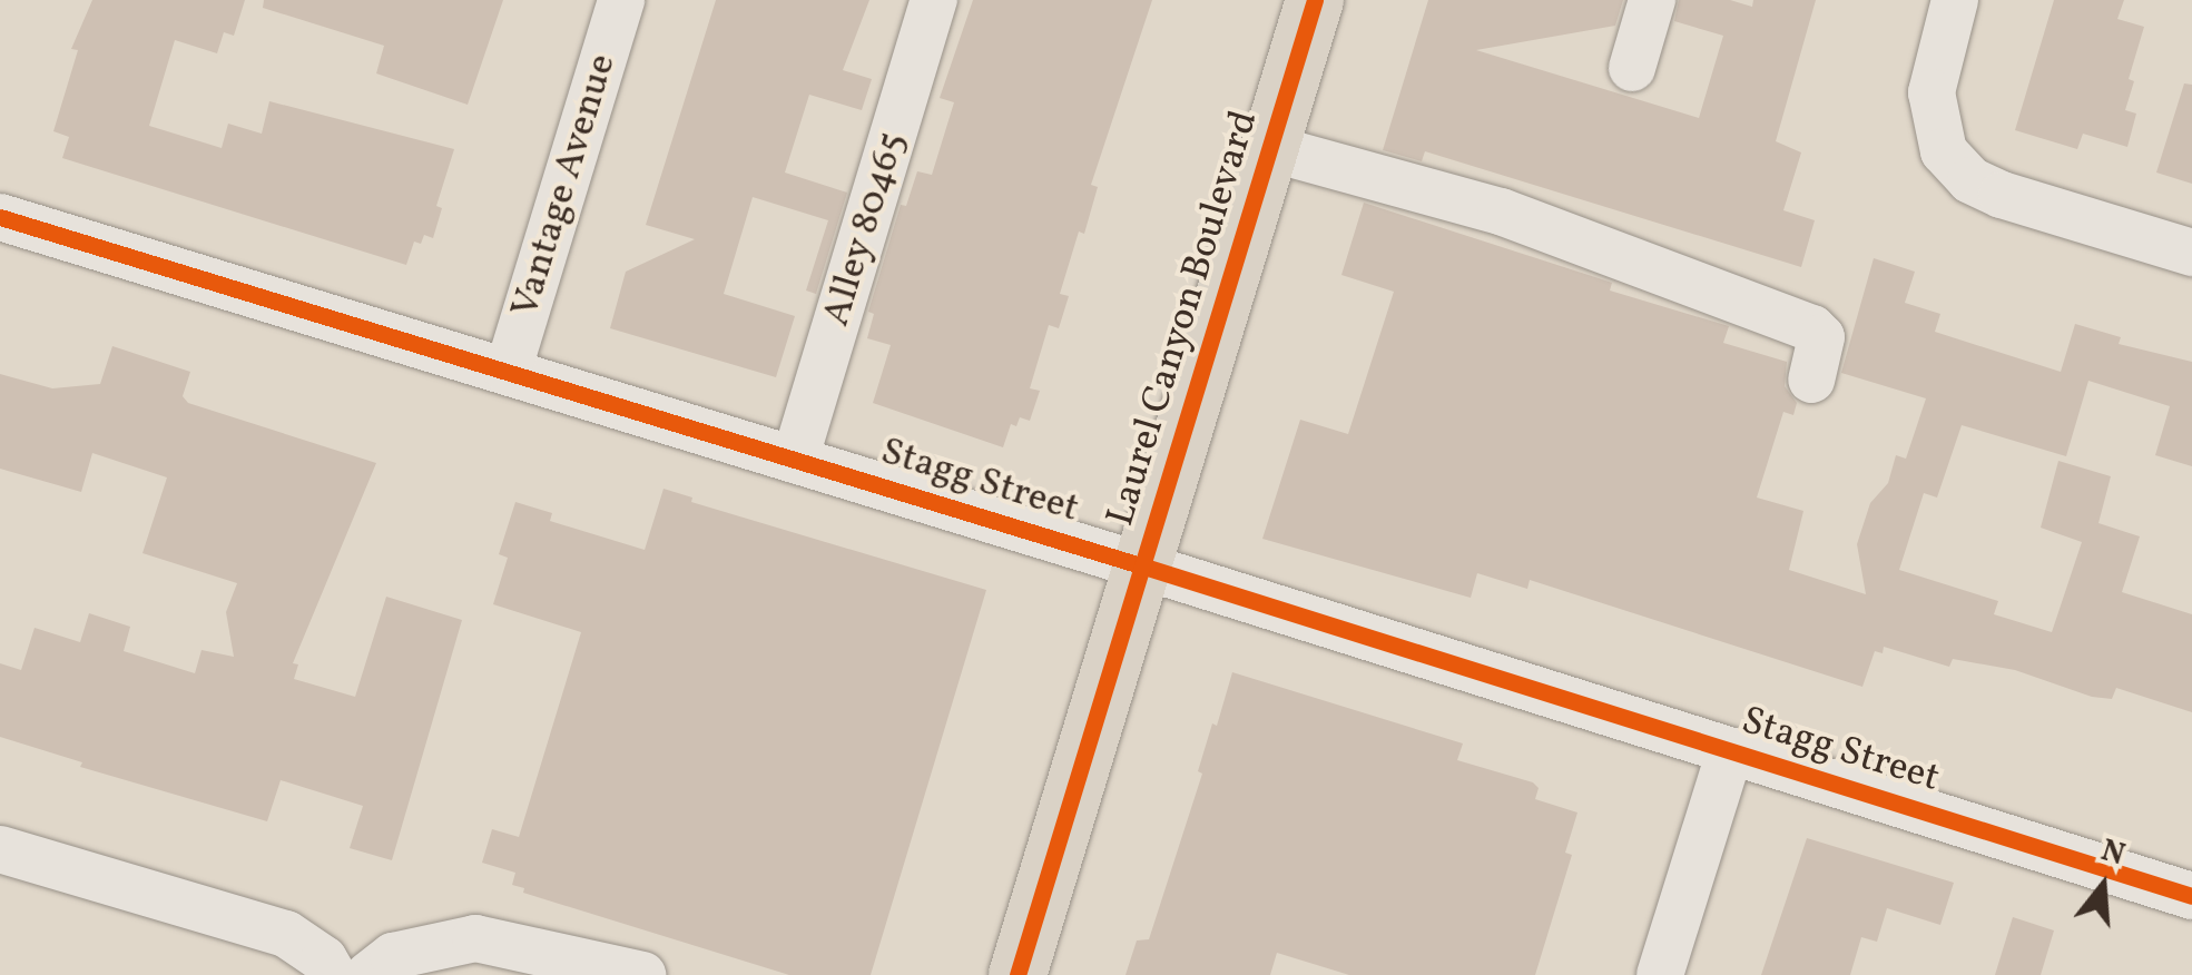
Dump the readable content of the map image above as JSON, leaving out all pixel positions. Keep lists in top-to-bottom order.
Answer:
{
  "streets": {
    "main road": ["Laurel Canyon Boulevard"],
    "street": ["Vantage Avenue", "Alley 80465", "Stagg Street"]
  },
  "crossings": [
    ["Vantage Avenue", "Stagg Street"],
    ["Alley 80465", "Stagg Street"],
    ["Laurel Canyon Boulevard", "Stagg Street"]
  ],
  "north": "top"
}
